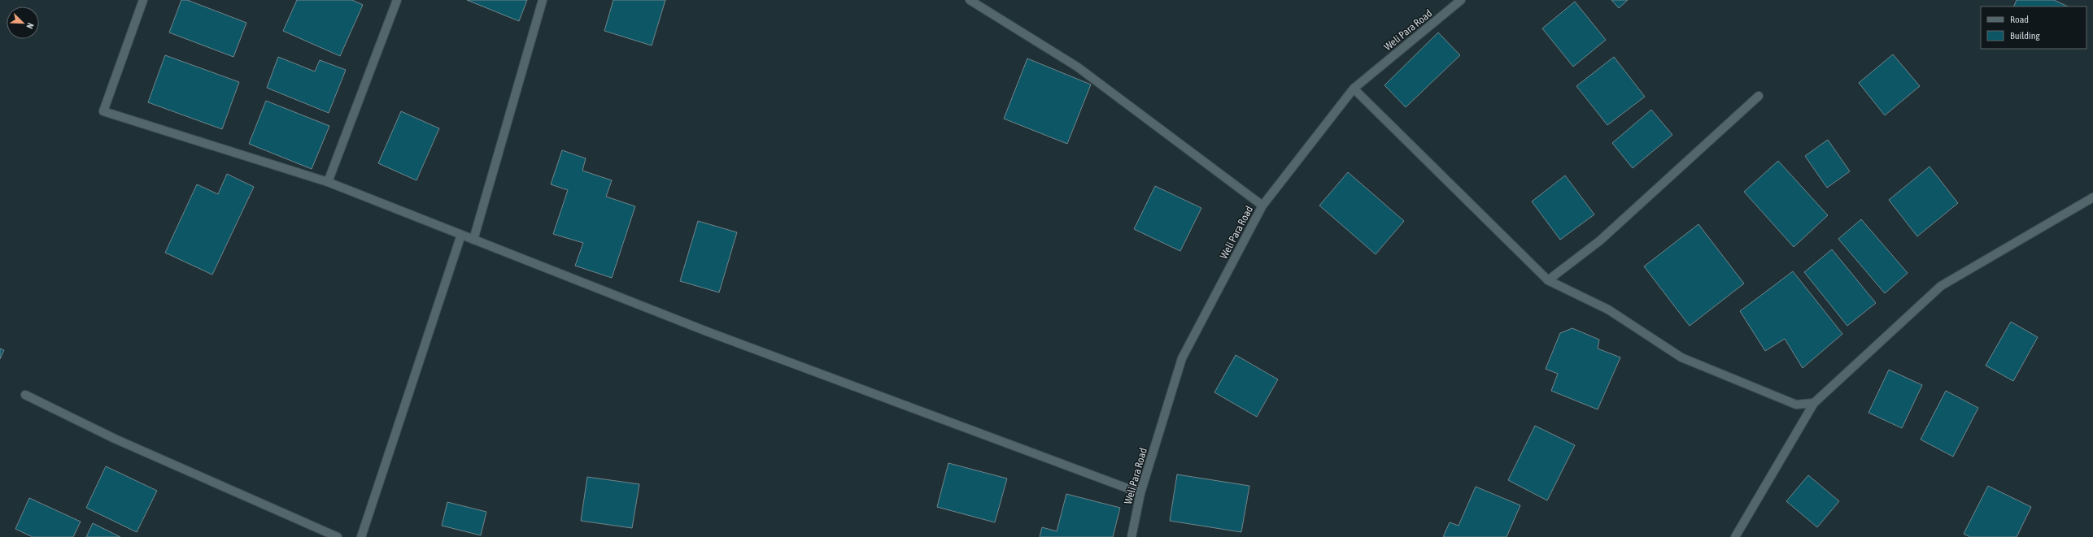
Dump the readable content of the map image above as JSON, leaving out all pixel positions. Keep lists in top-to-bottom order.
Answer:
{
  "streets": {
    "street": ["Weli Para Road"]
  },
  "legend": ["Road", "Building"],
  "north": "bottom right"
}
